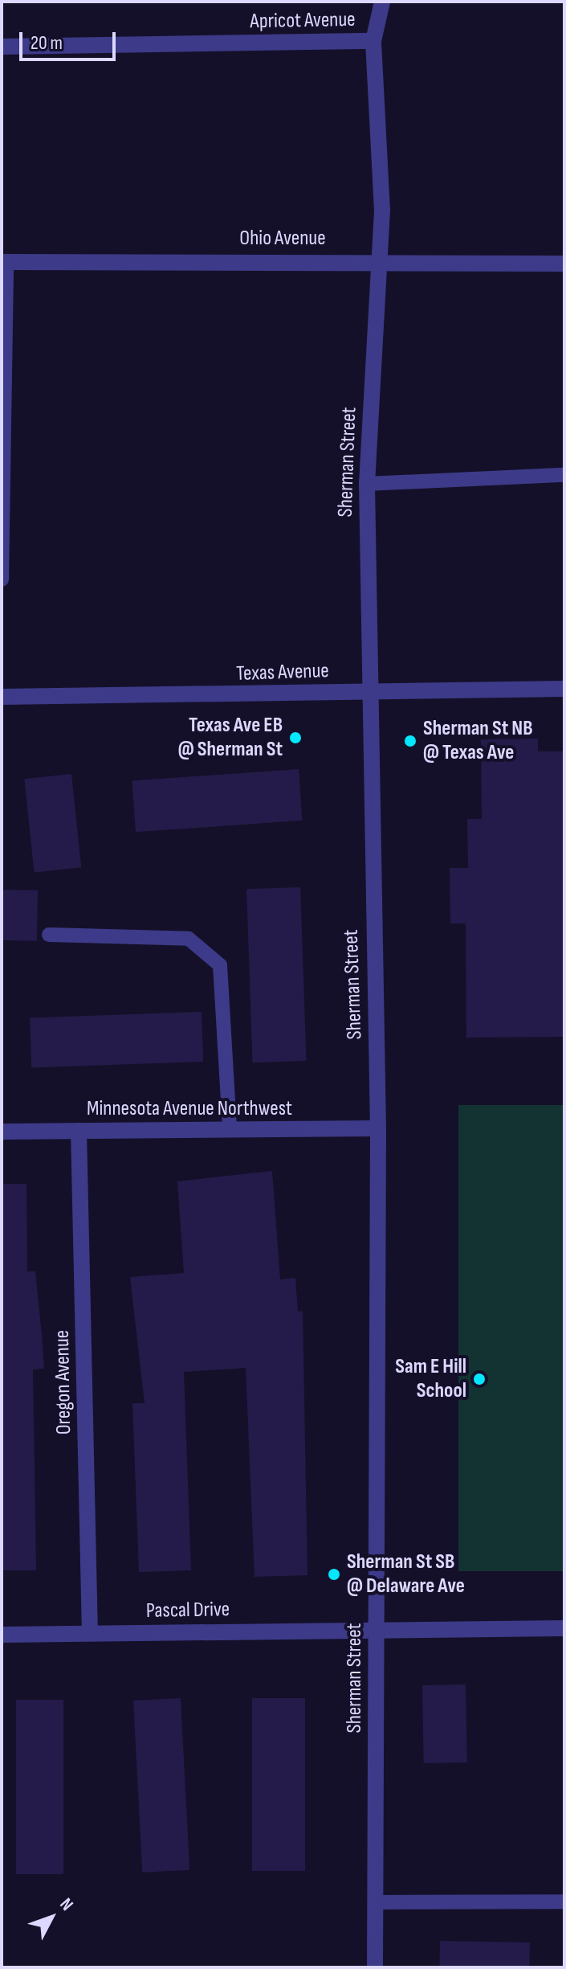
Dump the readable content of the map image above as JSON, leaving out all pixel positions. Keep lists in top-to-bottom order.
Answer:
{
  "streets": {
    "street": [
      "Apricot Avenue",
      "Ohio Avenue",
      "Sherman Street",
      "Texas Avenue",
      "Minnesota Avenue Northwest",
      "Oregon Avenue",
      "Pascal Drive"
    ]
  },
  "crossings": [
    ["Apricot Avenue", "Sherman Street"],
    ["Ohio Avenue", "Sherman Street"],
    ["Sherman Street", "Texas Avenue"],
    ["Sherman Street", "Minnesota Avenue Northwest"],
    ["Sherman Street", "Pascal Drive"],
    ["Minnesota Avenue Northwest", "Oregon Avenue"],
    ["Oregon Avenue", "Pascal Drive"]
  ],
  "places": [
    "Texas Ave EB @ Sherman St",
    "Sherman St NB @ Texas Ave",
    "Sam E Hill School",
    "Sherman St SB @ Delaware Ave"
  ],
  "scale_bar": "20 m",
  "north": "top right"
}
